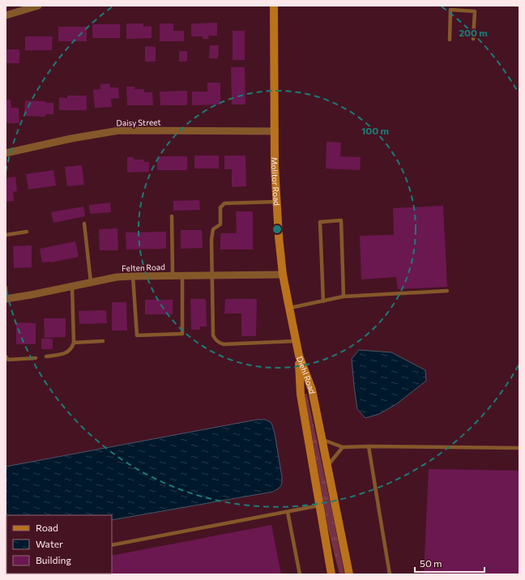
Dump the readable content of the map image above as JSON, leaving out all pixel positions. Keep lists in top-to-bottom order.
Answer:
{
  "streets": {
    "street": [
      "Daisy Street",
      "Molitor Road",
      "Felten Road",
      "Diehl Road"
    ]
  },
  "crossings": [
    ["Daisy Street", "Molitor Road"],
    ["Molitor Road", "Felten Road"],
    ["Molitor Road", "Diehl Road"]
  ],
  "legend": ["Road", "Water", "Building"],
  "scale_bar": "50 m",
  "rings": ["200 m", "100 m"]
}
